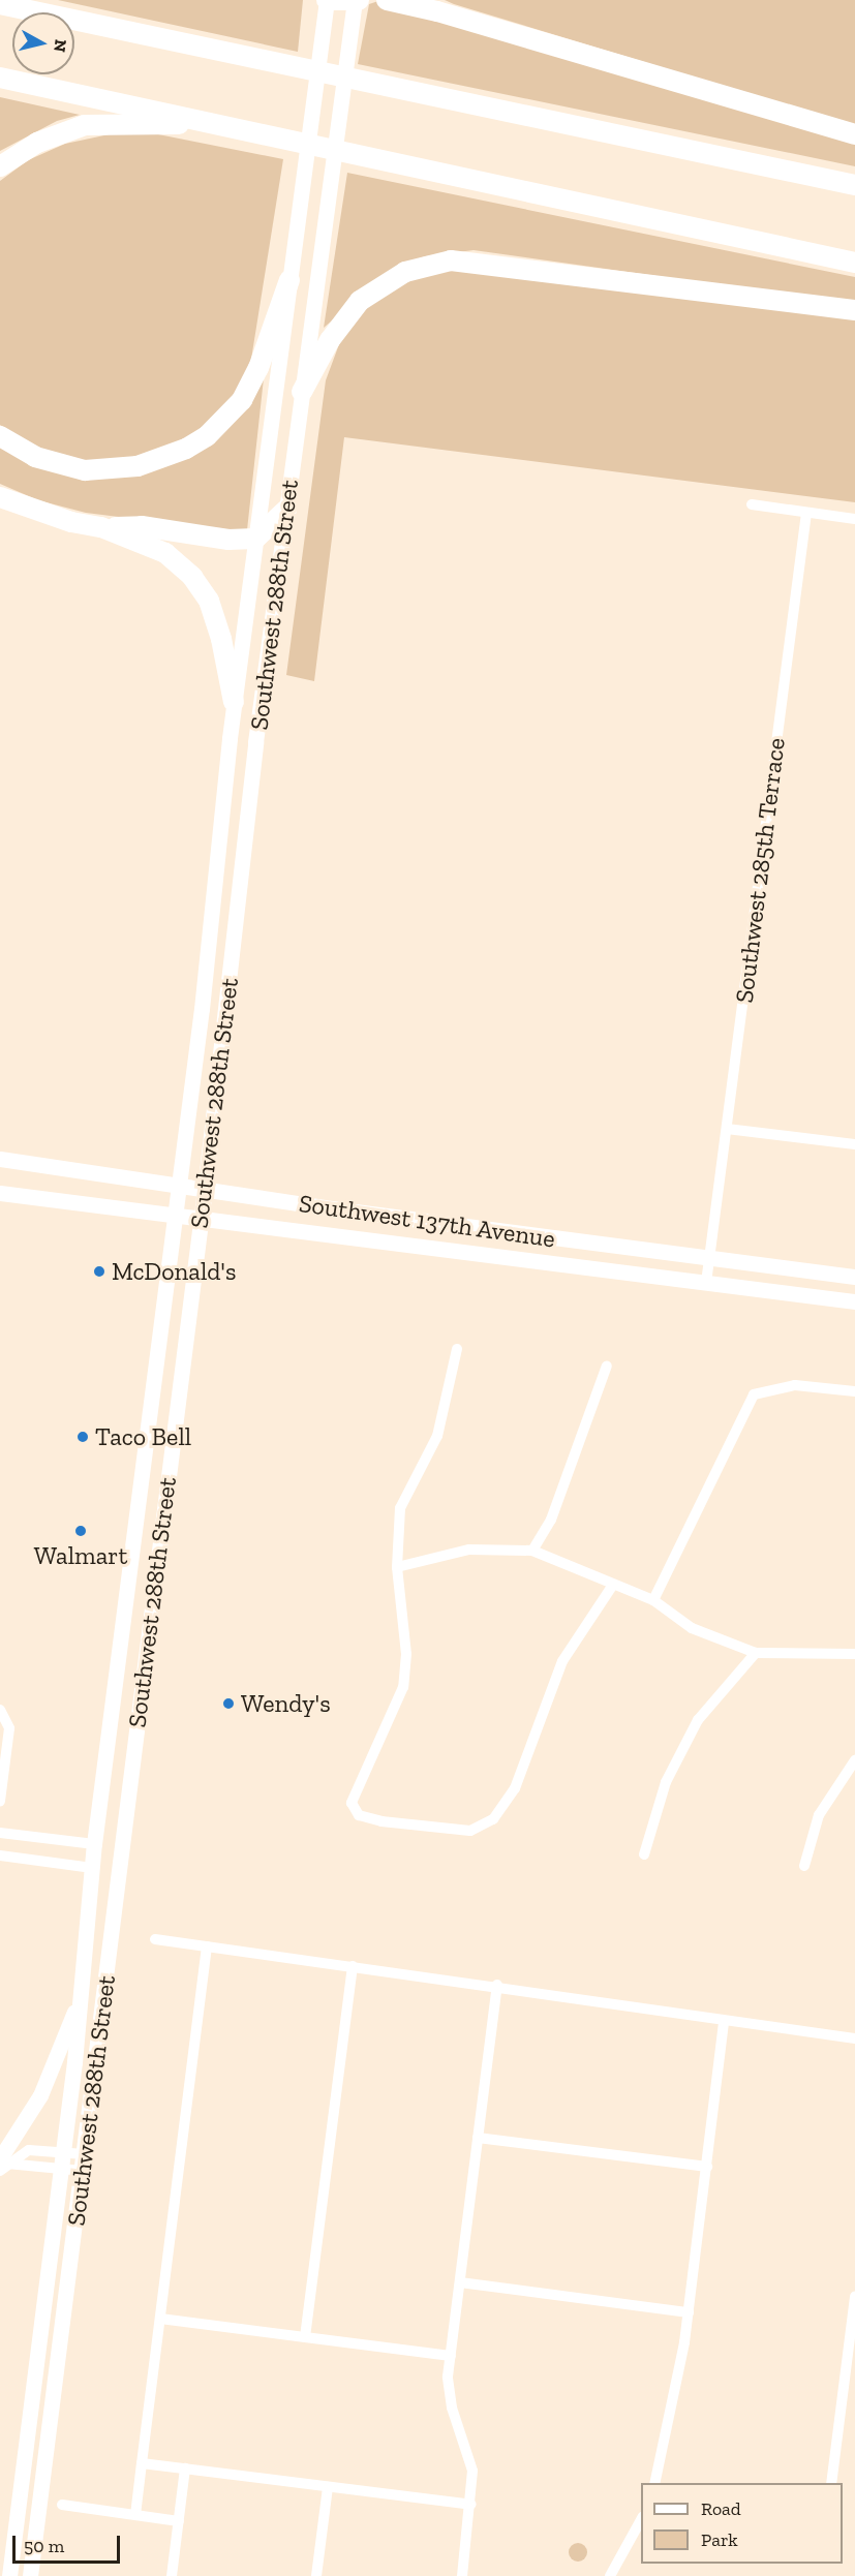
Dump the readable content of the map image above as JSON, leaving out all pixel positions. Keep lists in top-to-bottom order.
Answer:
{
  "streets": {
    "main road": ["Southwest 288th Street", "Southwest 137th Avenue"],
    "street": ["Southwest 285th Terrace"]
  },
  "crossings": [
    ["Southwest 288th Street", "Southwest 137th Avenue"],
    ["Southwest 285th Terrace", "Southwest 137th Avenue"]
  ],
  "places": [
    "McDonald's",
    "Taco Bell",
    "Walmart",
    "Wendy's"
  ],
  "legend": ["Road", "Park"],
  "scale_bar": "50 m",
  "north": "right"
}
